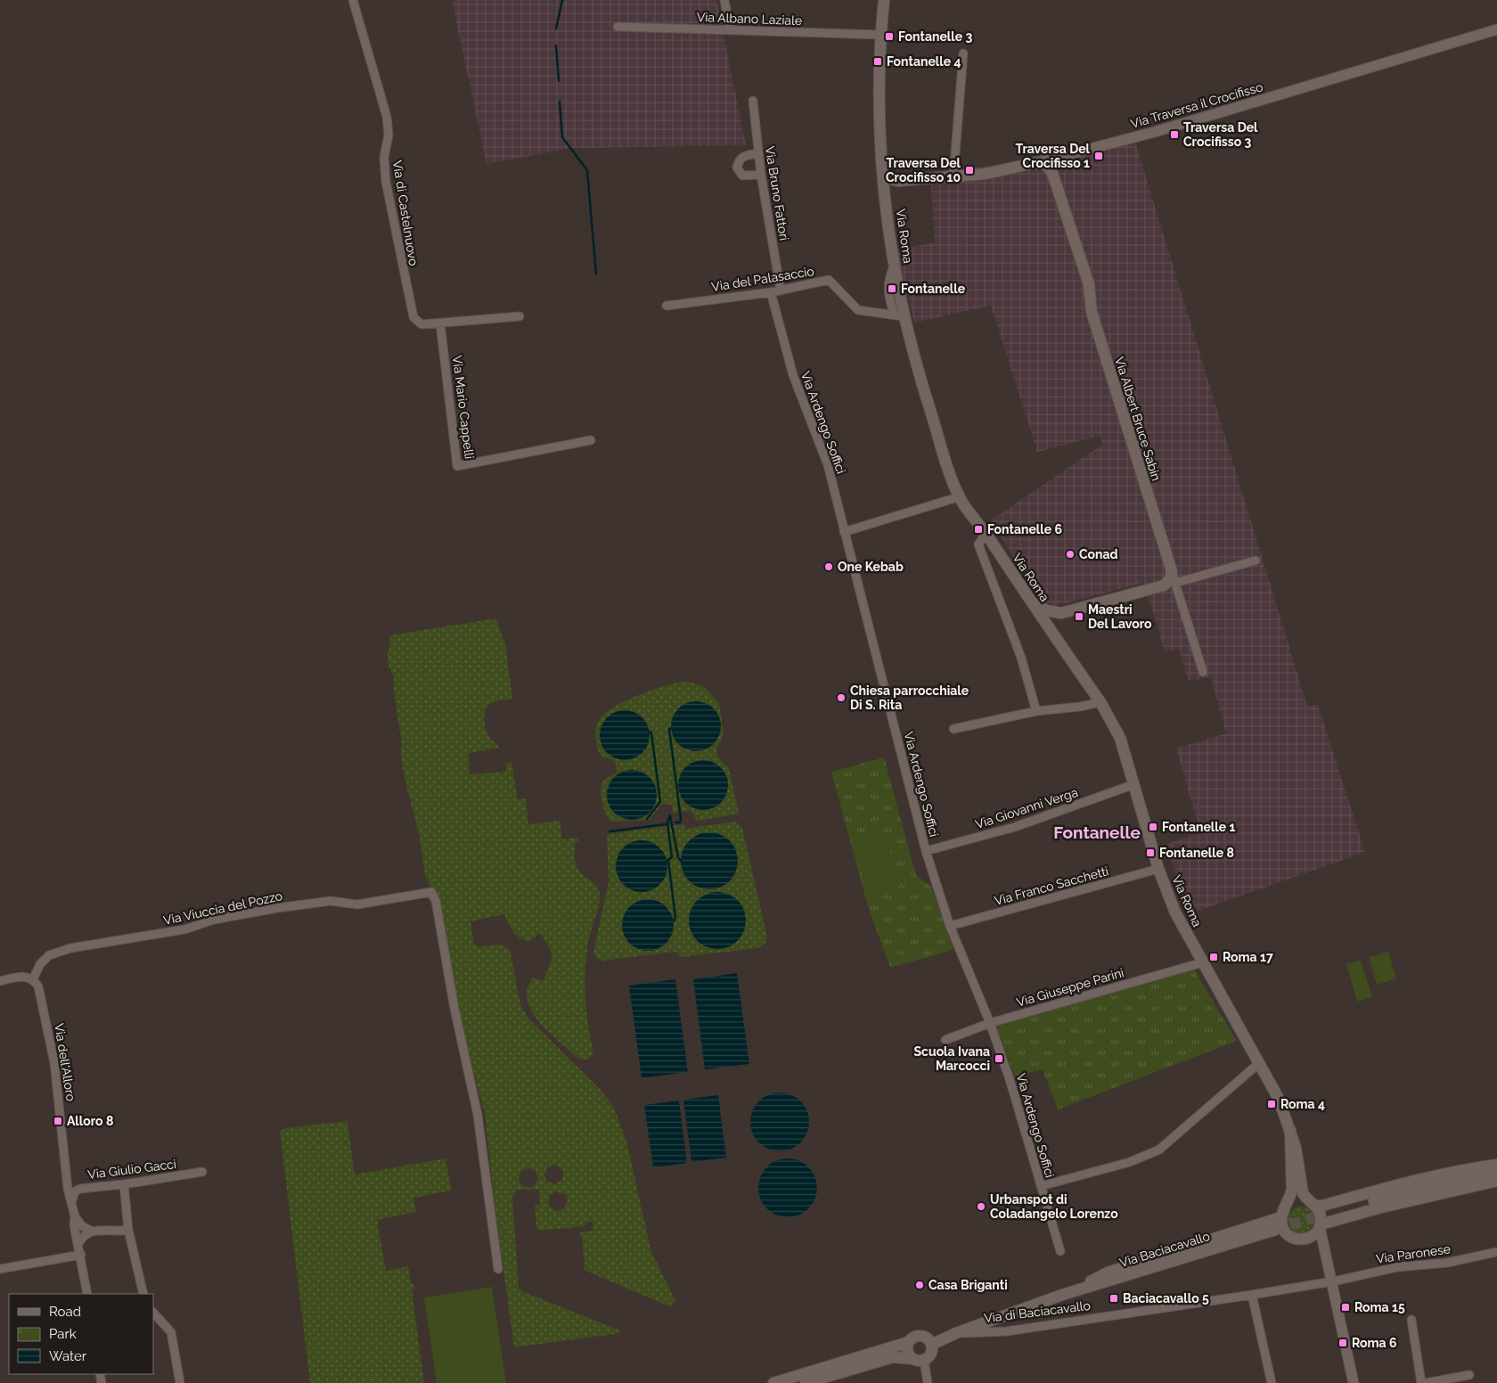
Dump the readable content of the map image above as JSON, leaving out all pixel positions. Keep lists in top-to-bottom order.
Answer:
{
  "streets": {
    "main road": [
      "Via Traversa il Crocifisso",
      "Via Roma",
      "Via Albert Bruce Sabin",
      "Via Baciacavallo",
      "Via di Baciacavallo"
    ],
    "street": [
      "Via Albano Laziale",
      "Via Bruno Fattori",
      "Via di Castelnuovo",
      "Via del Palasaccio",
      "Via Mario Cappelli",
      "Via Ardengo Soffici",
      "Via Giovanni Verga",
      "Via Franco Sacchetti",
      "Via Viuccia del Pozzo",
      "Via Giuseppe Parini",
      "Via dell'Alloro",
      "Via Giulio Gacci",
      "Via Paronese"
    ]
  },
  "crossings": [
    ["Via Albano Laziale", "Via Roma"],
    ["Via Bruno Fattori", "Via del Palasaccio"],
    ["Via di Castelnuovo", "Via Mario Cappelli"],
    ["Via Roma", "Via del Palasaccio"],
    ["Via Roma", "Via Giovanni Verga"],
    ["Via Roma", "Via Franco Sacchetti"],
    ["Via Roma", "Via Giuseppe Parini"],
    ["Via Roma", "Via Paronese"],
    ["Via Roma", "Via di Baciacavallo"],
    ["Via del Palasaccio", "Via Ardengo Soffici"],
    ["Via Ardengo Soffici", "Via Giovanni Verga"],
    ["Via Ardengo Soffici", "Via Franco Sacchetti"],
    ["Via Ardengo Soffici", "Via Giuseppe Parini"],
    ["Via Viuccia del Pozzo", "Via dell'Alloro"],
    ["Via dell'Alloro", "Via Giulio Gacci"],
    ["Via Baciacavallo", "Via di Baciacavallo"],
    ["Via Paronese", "Via di Baciacavallo"]
  ],
  "districts": ["Fontanelle"],
  "places": {
    "transit": [
      "Fontanelle 3",
      "Fontanelle 4",
      "Traversa Del Crocifisso 3",
      "Traversa Del Crocifisso 1",
      "Traversa Del Crocifisso 10",
      "Fontanelle",
      "Fontanelle 6",
      "Maestri Del Lavoro",
      "Fontanelle 1",
      "Fontanelle 8",
      "Roma 17",
      "Scuola Ivana Marcocci",
      "Roma 4",
      "Alloro 8",
      "Baciacavallo 5",
      "Roma 15",
      "Roma 6"
    ],
    "other": [
      "Conad",
      "One Kebab",
      "Chiesa parrocchiale Di S. Rita",
      "Urbanspot di Coladangelo Lorenzo",
      "Casa Briganti"
    ]
  },
  "legend": ["Road", "Park", "Water"]
}
